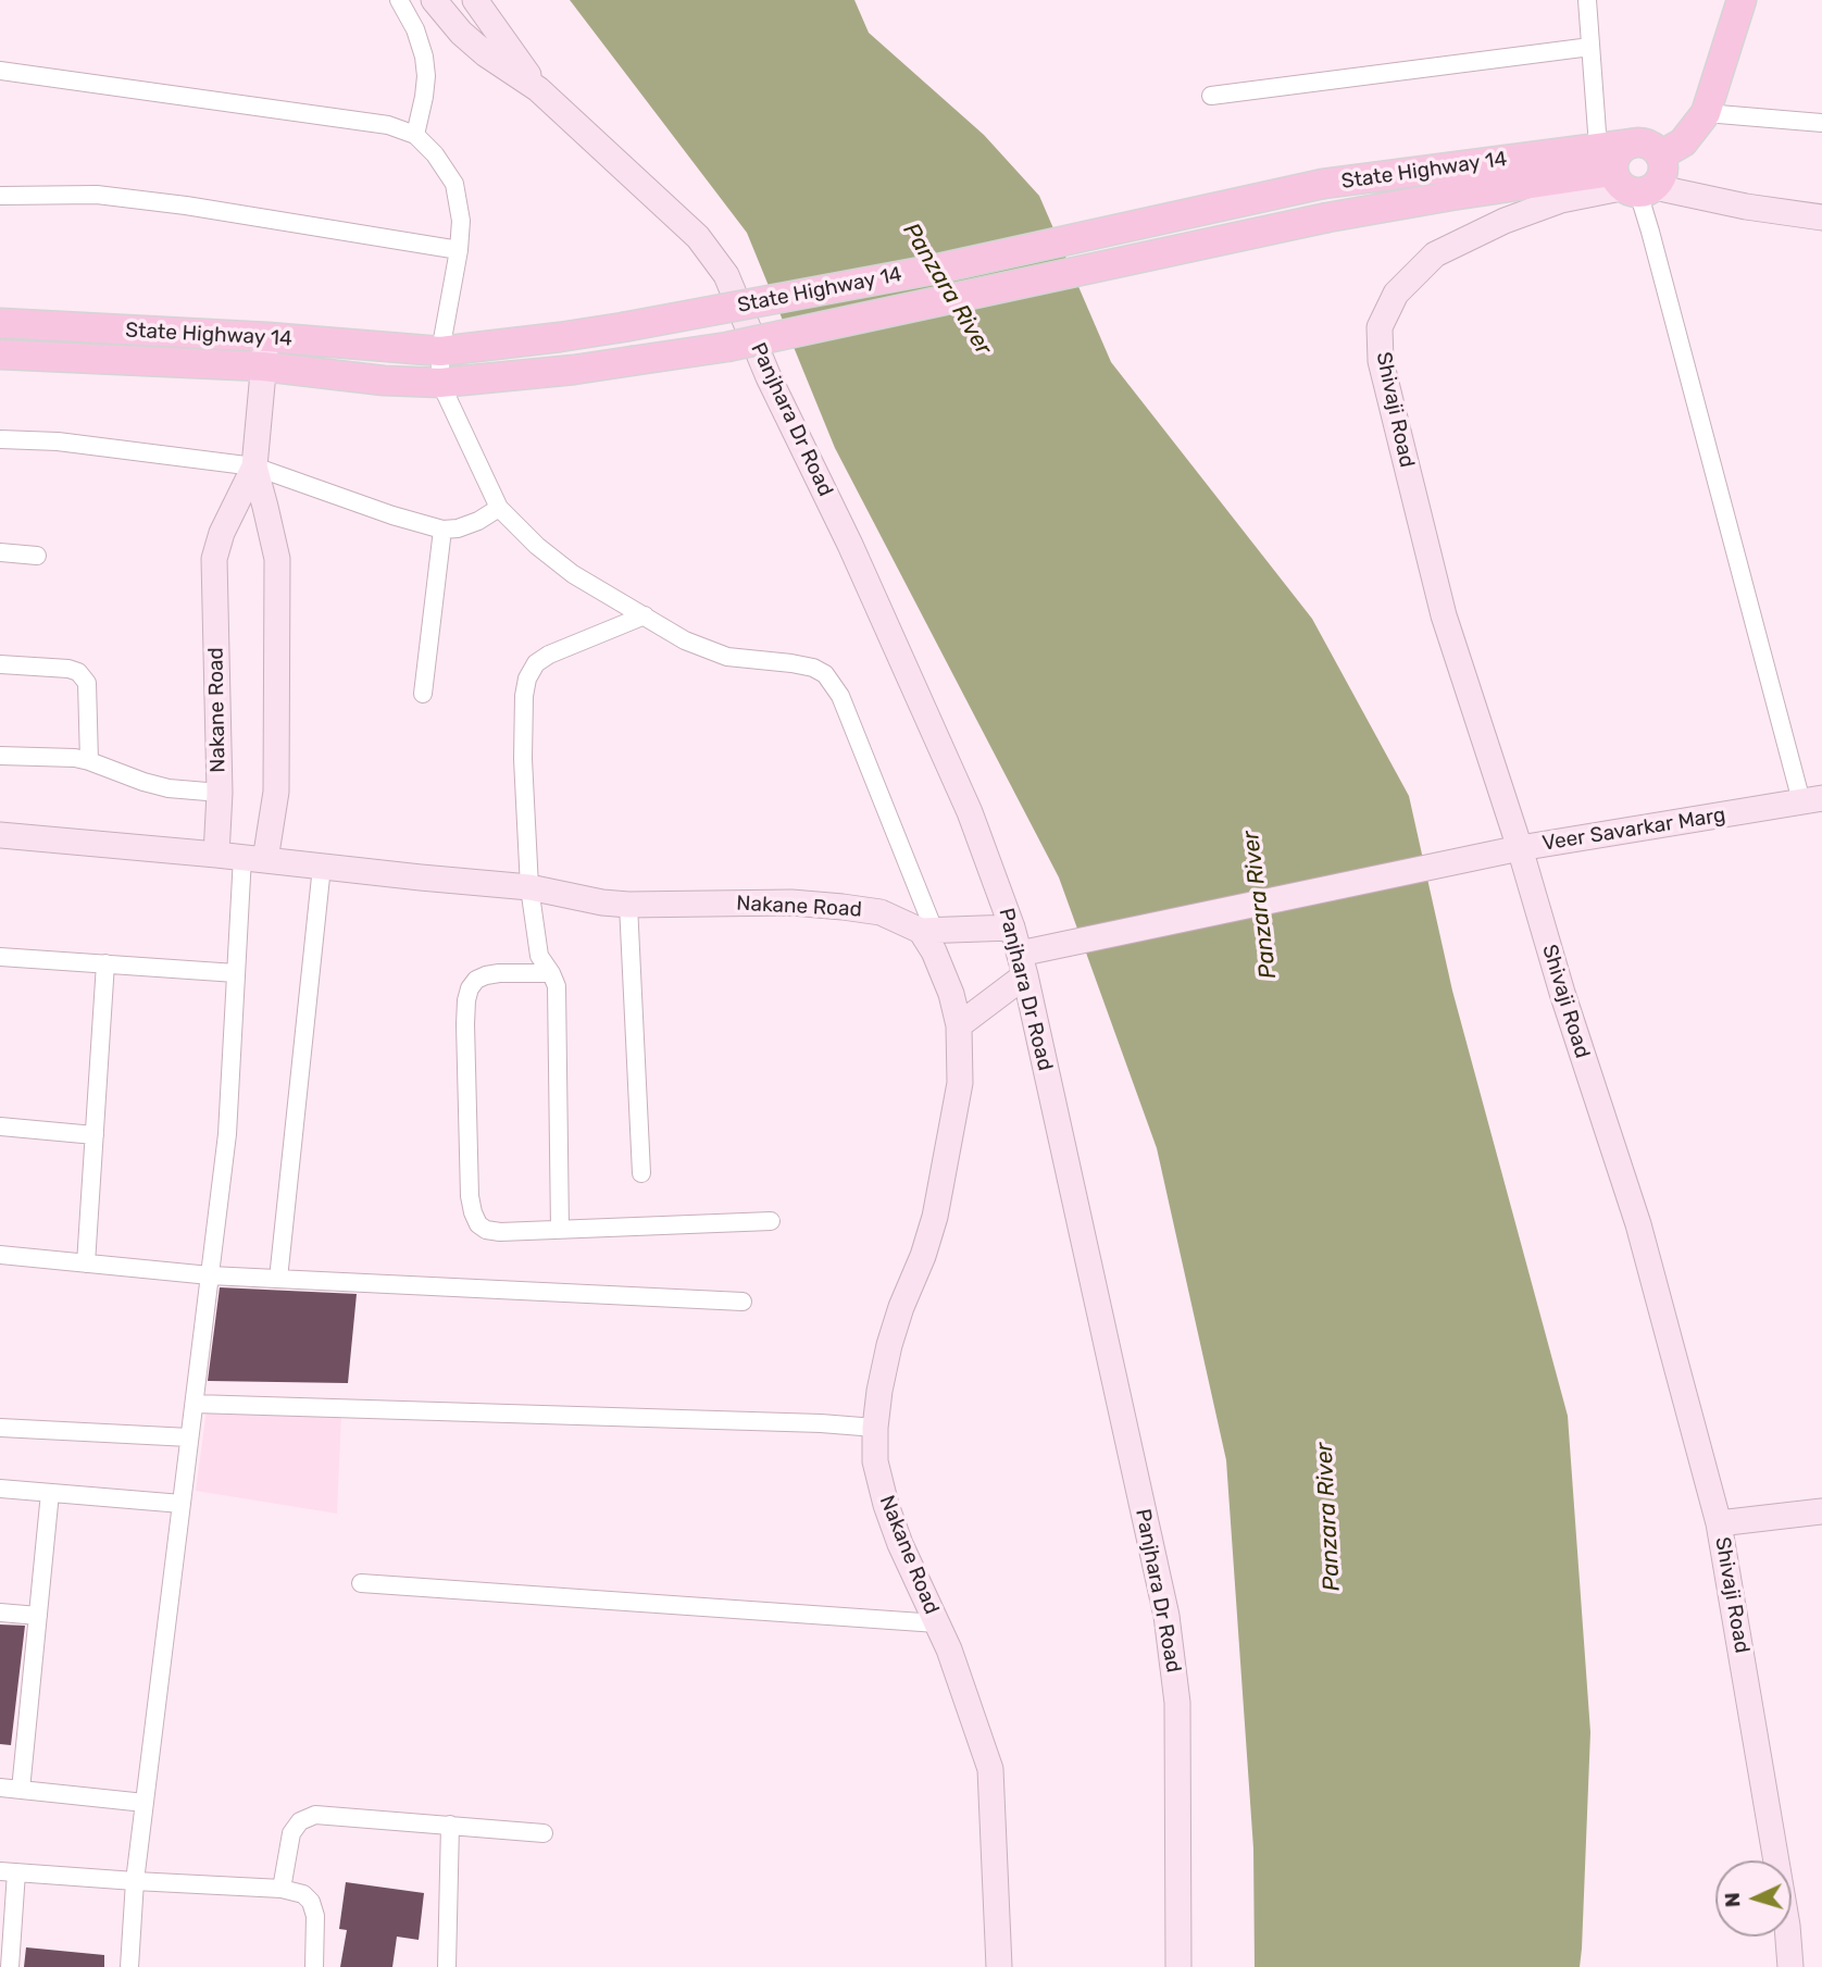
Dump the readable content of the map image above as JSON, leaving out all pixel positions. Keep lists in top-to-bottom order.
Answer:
{
  "streets": {
    "main road": ["State Highway 14"],
    "street": [
      "Shivaji Road",
      "Panjhara Dr Road",
      "Nakane Road",
      "Veer Savarkar Marg"
    ]
  },
  "crossings": [
    ["State Highway 14", "Shivaji Road"],
    ["State Highway 14", "Nakane Road"],
    ["Shivaji Road", "Veer Savarkar Marg"],
    ["Panjhara Dr Road", "Veer Savarkar Marg"]
  ],
  "water": ["Panzara River"],
  "north": "left"
}
